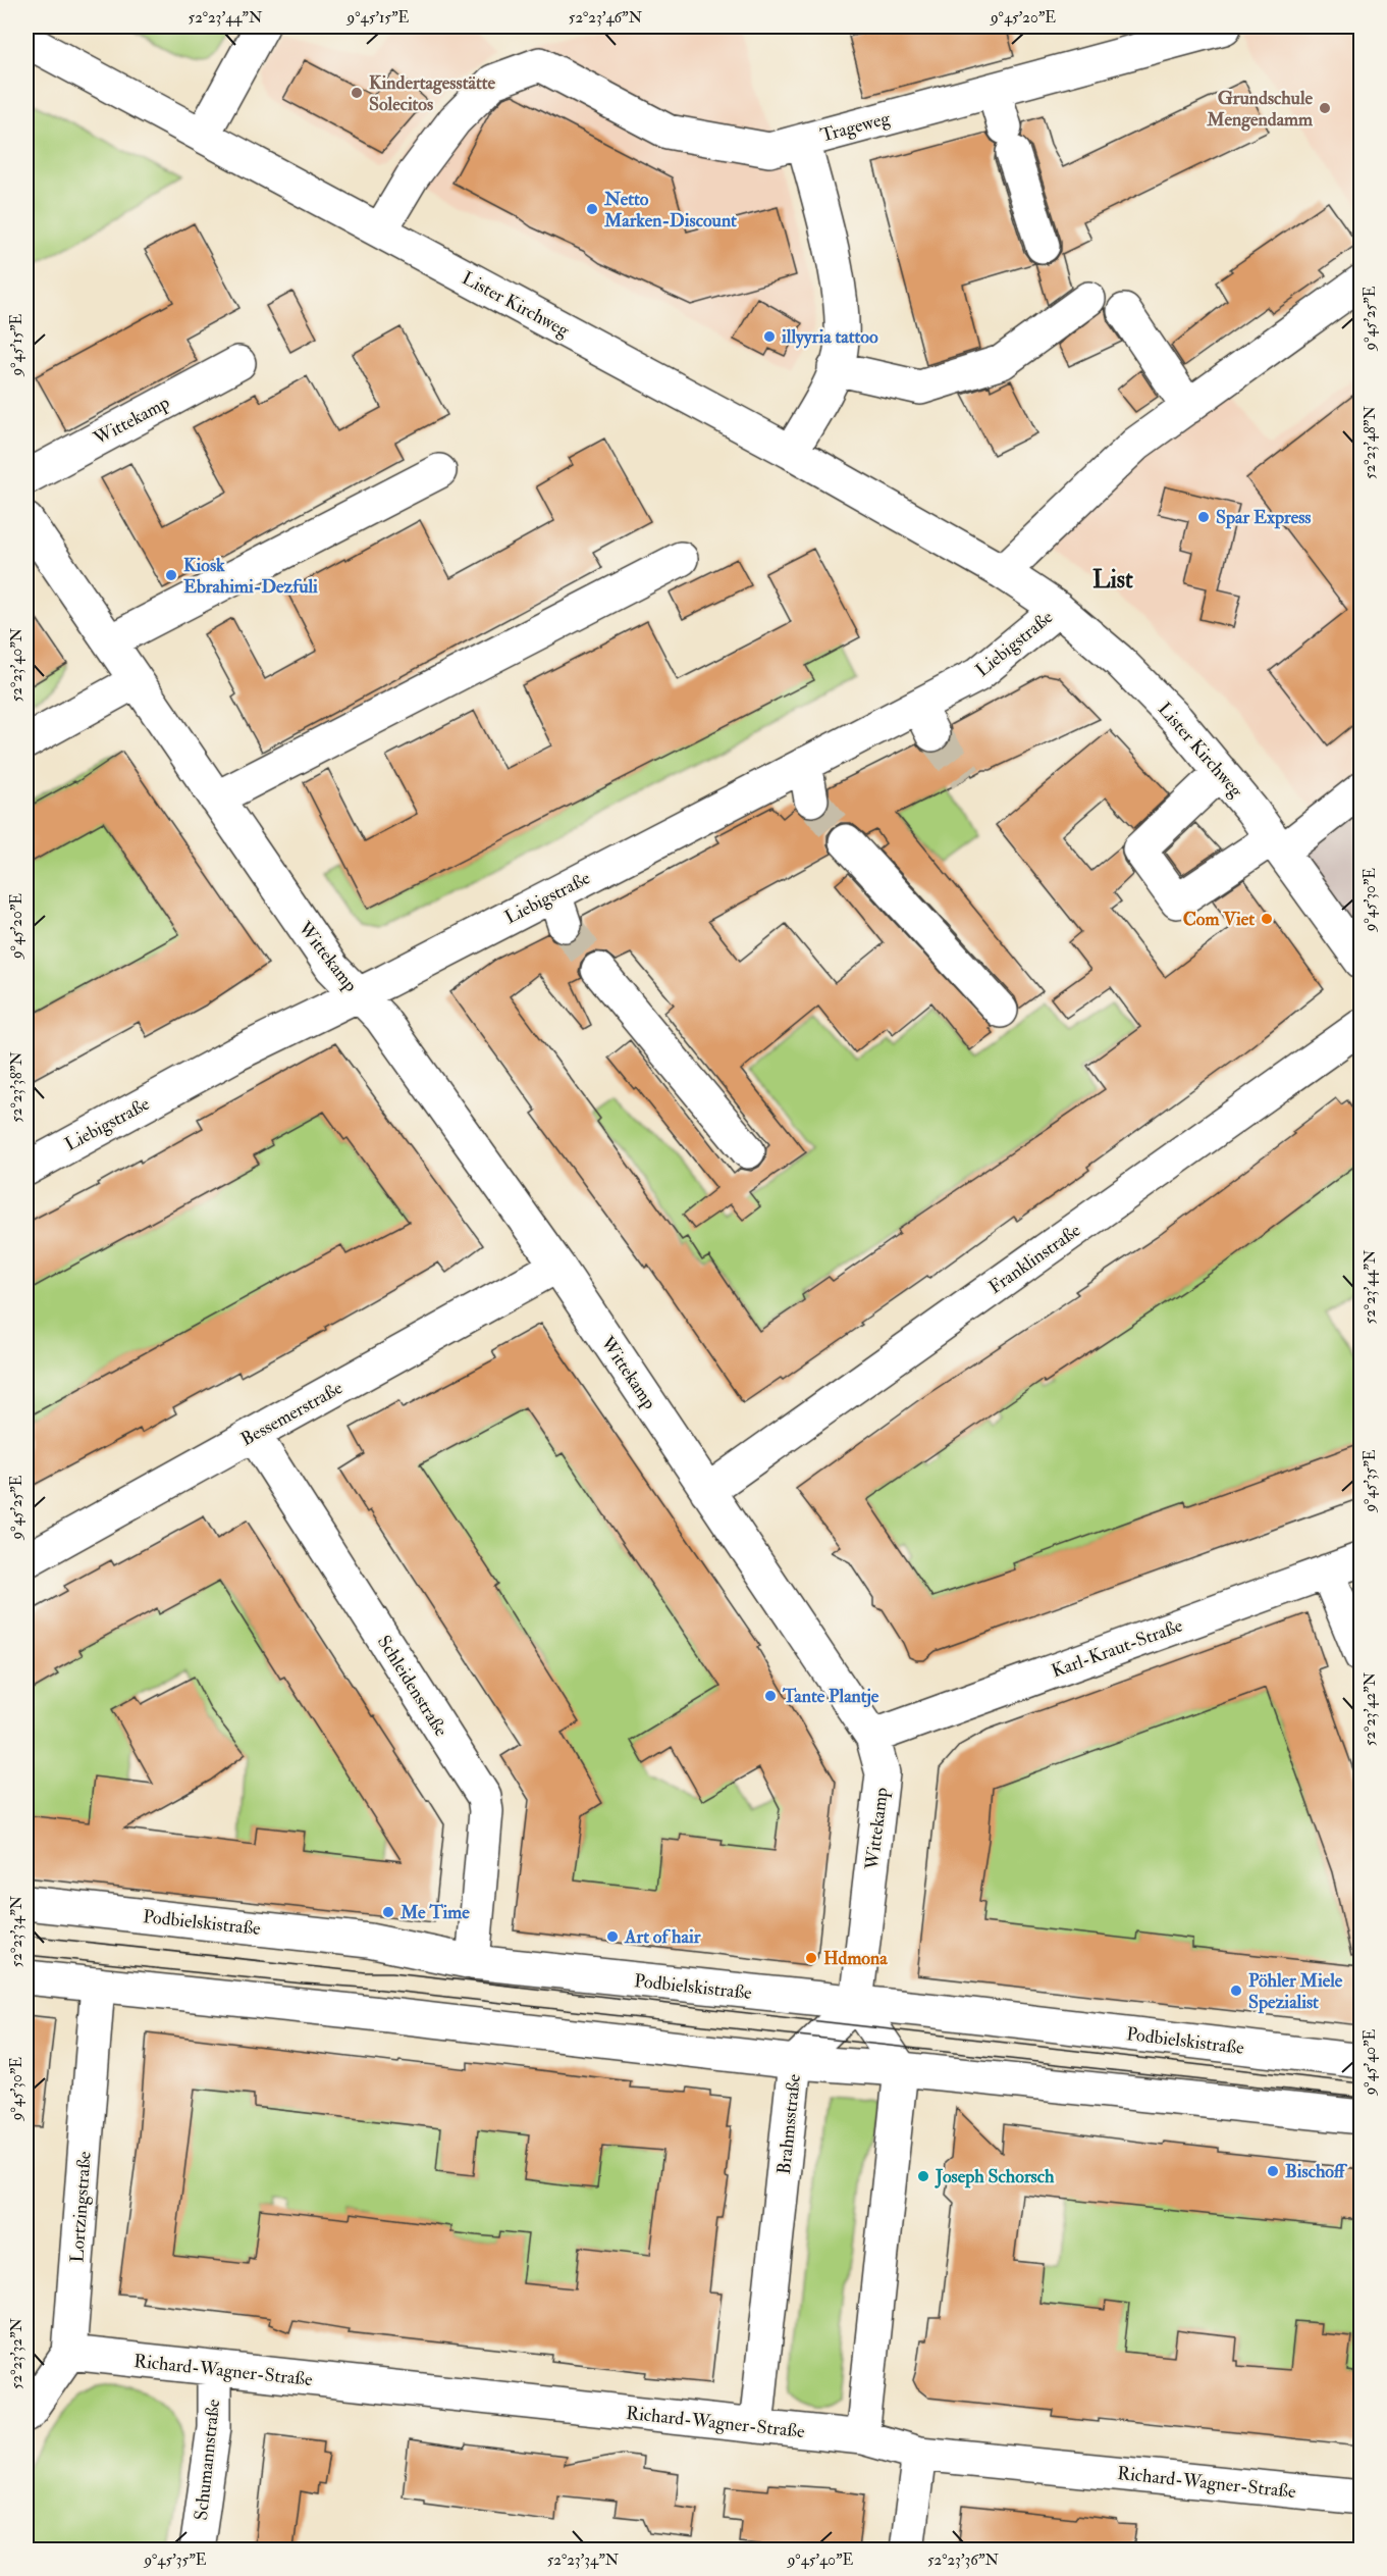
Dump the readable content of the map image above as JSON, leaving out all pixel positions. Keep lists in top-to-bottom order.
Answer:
{
  "streets": {
    "street": [
      "Trageweg",
      "Lister Kirchweg",
      "Wittekamp",
      "Liebigstraße",
      "Franklinstraße",
      "Bessemerstraße",
      "Karl-Kraut-Straße",
      "Schleidenstraße",
      "Podbielskistraße",
      "Brahmsstraße",
      "Lortzingstraße",
      "Richard-Wagner-Straße",
      "Schumannstraße"
    ]
  },
  "crossings": [
    ["Trageweg", "Lister Kirchweg"],
    ["Lister Kirchweg", "Liebigstraße"],
    ["Wittekamp", "Liebigstraße"],
    ["Wittekamp", "Franklinstraße"],
    ["Wittekamp", "Bessemerstraße"],
    ["Wittekamp", "Karl-Kraut-Straße"],
    ["Wittekamp", "Podbielskistraße"],
    ["Wittekamp", "Brahmsstraße"],
    ["Bessemerstraße", "Schleidenstraße"],
    ["Schleidenstraße", "Podbielskistraße"],
    ["Podbielskistraße", "Brahmsstraße"],
    ["Brahmsstraße", "Richard-Wagner-Straße"],
    ["Lortzingstraße", "Richard-Wagner-Straße"],
    ["Richard-Wagner-Straße", "Schumannstraße"]
  ],
  "districts": ["List"],
  "places": [
    "Kindertagesstätte Solecitos",
    "Grundschule Mengendamm",
    "Netto Marken-Discount",
    "illyyria tattoo",
    "Spar Express",
    "Kiosk Ebrahimi-Dezfuli",
    "Com Viet",
    "Tante Plantje",
    "Me Time",
    "Art of hair",
    "Hdmona",
    "Pöhler Miele Spezialist",
    "Bischoff",
    "Joseph Schorsch"
  ],
  "coordinates": [
    "52°23'44\"N",
    "9°45'15\"E",
    "52°23'46\"N",
    "9°45'20\"E",
    "9°45'25\"E",
    "52°23'48\"N",
    "52°23'40\"N",
    "9°45'30\"E",
    "52°23'38\"N",
    "9°45'35\"E",
    "52°23'42\"N",
    "52°23'34\"N",
    "9°45'40\"E",
    "52°23'32\"N",
    "52°23'36\"N"
  ]
}
